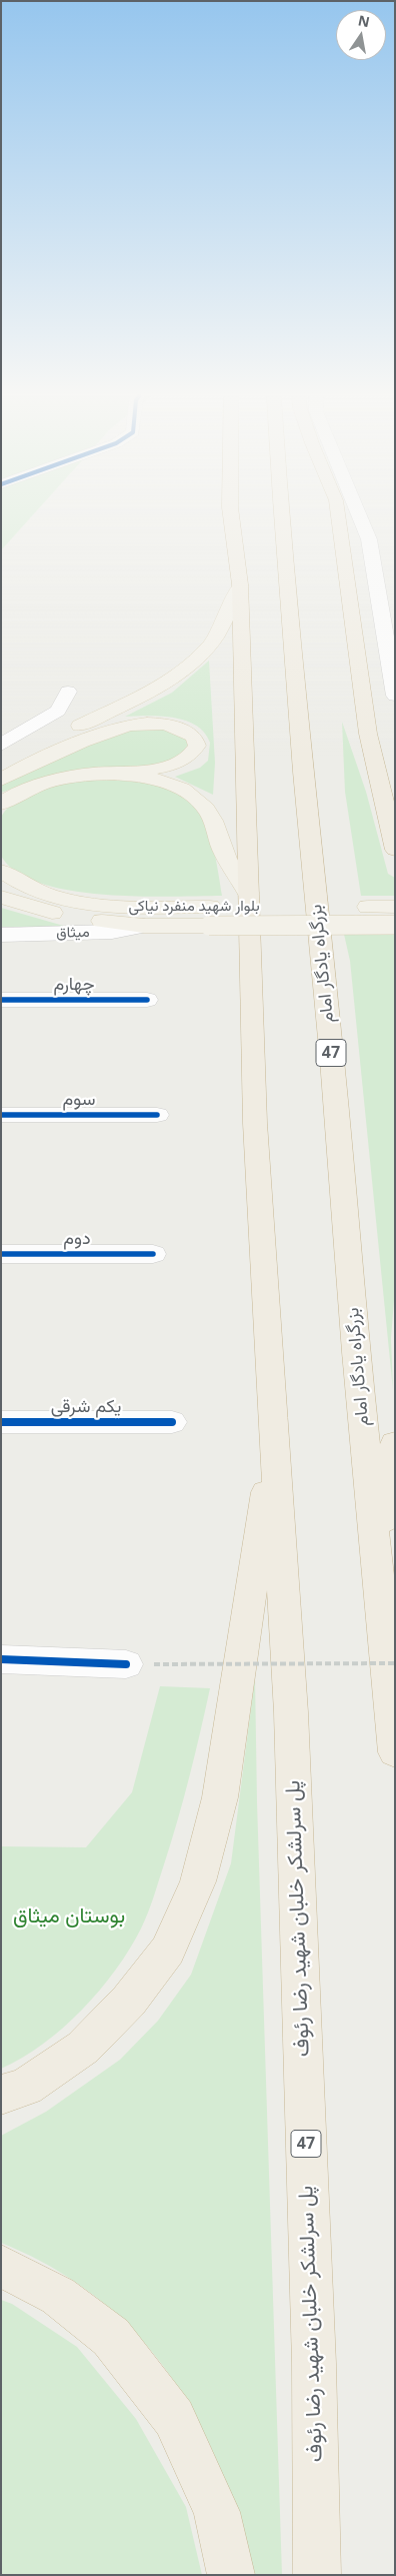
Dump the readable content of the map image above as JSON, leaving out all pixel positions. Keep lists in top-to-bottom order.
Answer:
{
  "streets": {
    "highway": ["بزرگراه یادگار امام", "47", "پل سرلشکر خلبان شهید رضا رئوف"],
    "main road": ["بلوار شهید منفرد نیاکی"],
    "street": [
      "میثاق",
      "چهارم",
      "سوم",
      "دوم",
      "یکم شرقی"
    ]
  },
  "crossings": [
    ["بلوار شهید منفرد نیاکی", "میثاق"],
    ["بلوار شهید منفرد نیاکی", "47"],
    ["47", "پل سرلشکر خلبان شهید رضا رئوف"]
  ],
  "parks": ["بوستان میثاق"],
  "north": "top"
}
